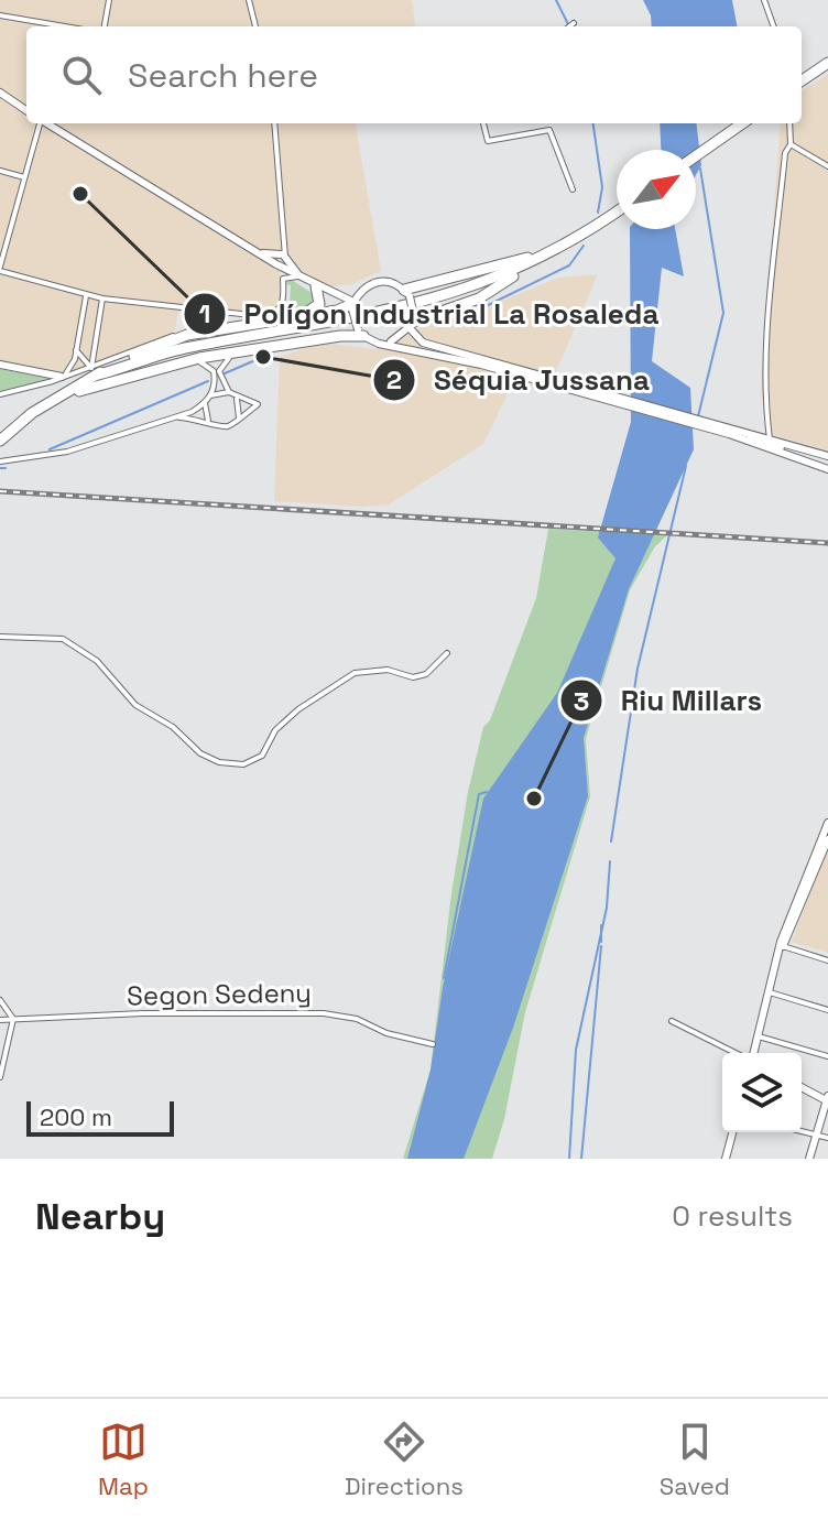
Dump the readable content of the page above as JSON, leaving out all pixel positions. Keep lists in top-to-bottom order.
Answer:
{
  "streets": {
    "street": ["Segon Sedeny"]
  },
  "places": ["Polígon Industrial La Rosaleda", "Séquia Jussana", "Riu Millars"],
  "scale_bar": "200 m",
  "north": "top right",
  "page": {
    "search": "Search here",
    "scale": "200 m",
    "heading": ["Nearby", "0 results"],
    "nav": ["Map", "Directions", "Saved"]
  }
}
